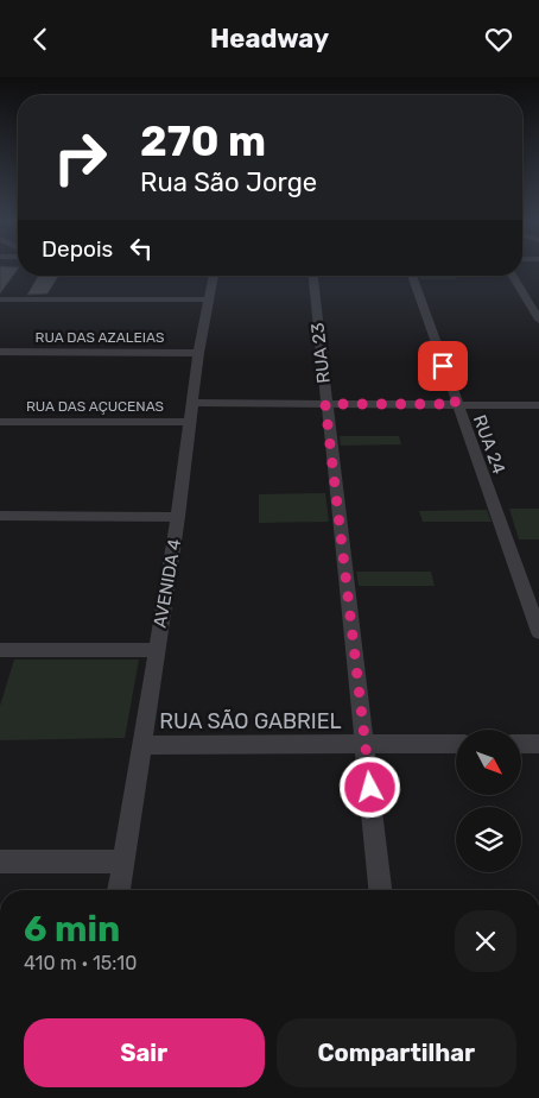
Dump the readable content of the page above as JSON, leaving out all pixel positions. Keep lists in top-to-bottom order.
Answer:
{
  "streets": {
    "street": [
      "RUA DAS AZALEIAS",
      "RUA 23",
      "RUA DAS AÇUCENAS",
      "RUA 24",
      "AVENIDA 4",
      "RUA SÃO GABRIEL"
    ]
  },
  "crossings": [
    ["RUA DAS AZALEIAS", "AVENIDA 4"],
    ["RUA 23", "RUA SÃO GABRIEL"],
    ["RUA DAS AÇUCENAS", "AVENIDA 4"],
    ["AVENIDA 4", "RUA SÃO GABRIEL"]
  ],
  "north": "bottom right",
  "page": {
    "header": "Headway",
    "turn": ["270 m", "Rua São Jorge"],
    "then": "Depois",
    "heading": ["6 min", "410 m · 15:10"],
    "buttons": ["Sair", "Compartilhar"]
  }
}
